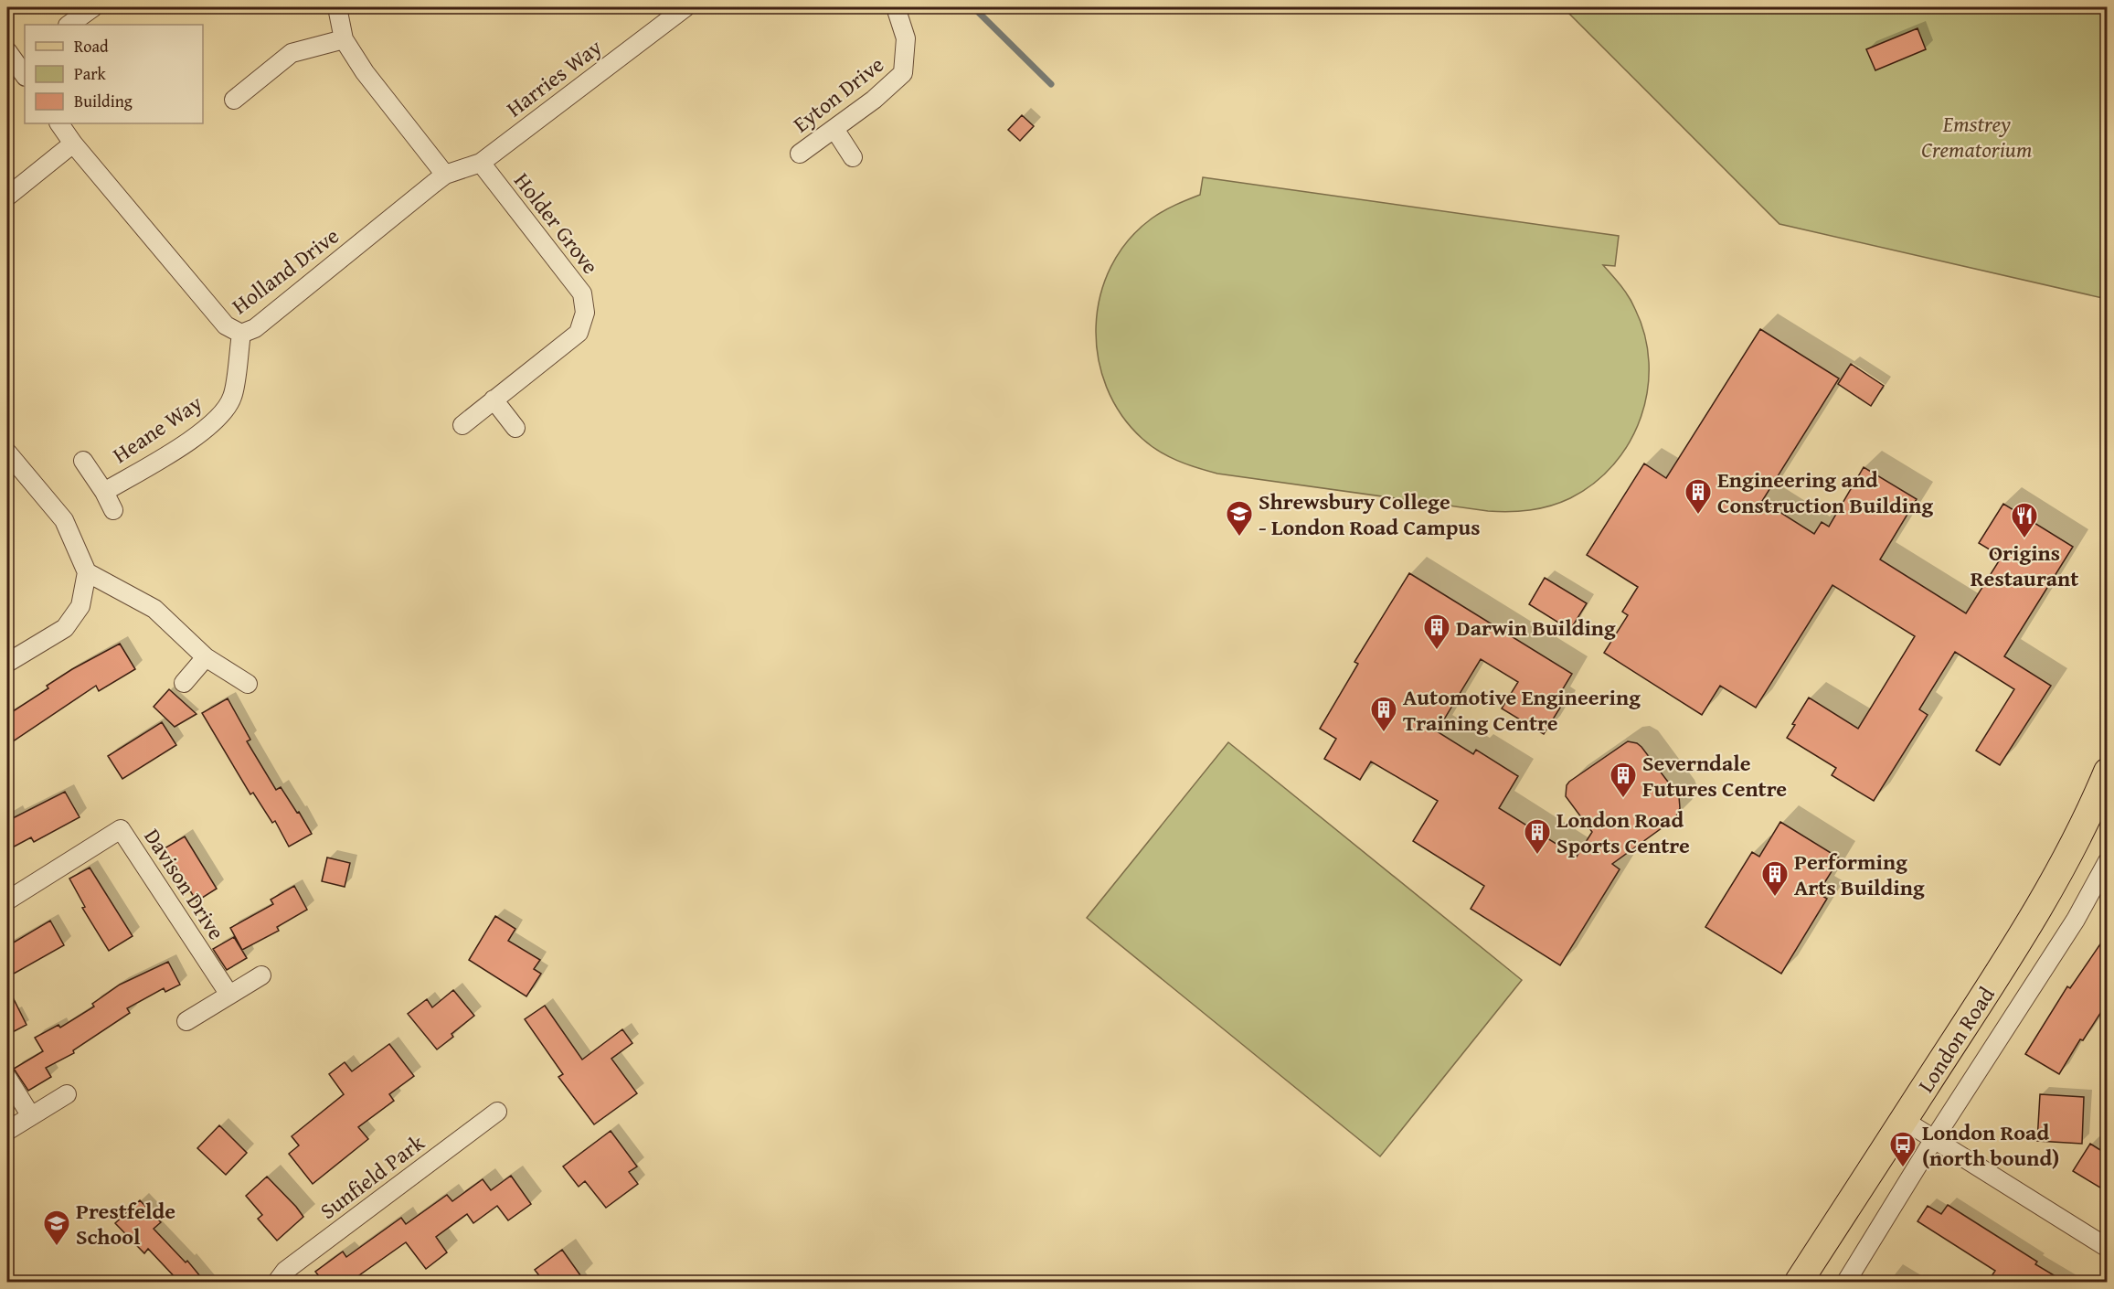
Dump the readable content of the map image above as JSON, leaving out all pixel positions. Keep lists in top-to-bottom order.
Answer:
{
  "streets": {
    "main road": ["London Road"],
    "street": [
      "Harries Way",
      "Eyton Drive",
      "Holder Grove",
      "Holland Drive",
      "Heane Way",
      "Davison Drive",
      "Sunfield Park"
    ]
  },
  "crossings": [
    ["Harries Way", "Holder Grove"],
    ["Harries Way", "Holland Drive"],
    ["Holland Drive", "Heane Way"]
  ],
  "parks": ["Emstrey Crematorium"],
  "places": {
    "building": [
      "Engineering and Construction Building",
      "Darwin Building",
      "Automotive Engineering Training Centre",
      "Severndale Futures Centre",
      "London Road Sports Centre",
      "Performing Arts Building"
    ],
    "school or university": ["Shrewsbury College - London Road Campus", "Prestfelde School"],
    "restaurant": ["Origins Restaurant"],
    "bus stop": ["London Road (north bound)"]
  },
  "legend": ["Road", "Park", "Building"]
}
